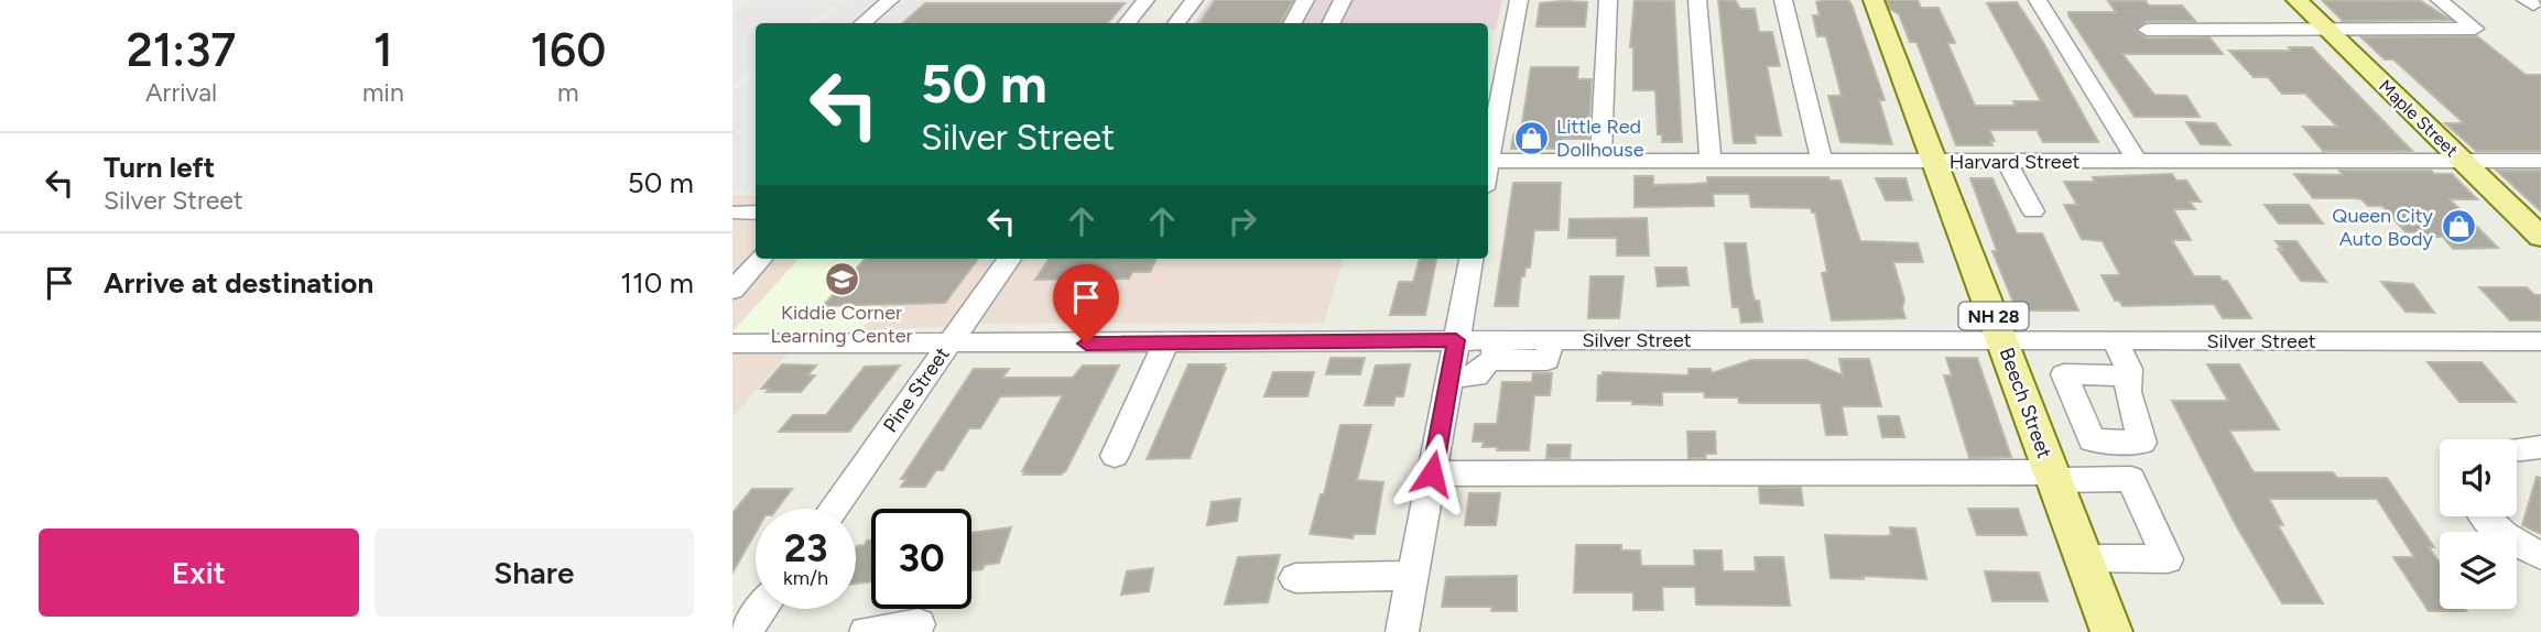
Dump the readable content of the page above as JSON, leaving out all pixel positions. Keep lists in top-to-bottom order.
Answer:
{
  "streets": {
    "main road": ["Maple Street", "NH 28", "Beech Street"],
    "street": ["Harvard Street", "Silver Street", "Pine Street"]
  },
  "crossings": [
    ["Maple Street", "Harvard Street"],
    ["Harvard Street", "Beech Street"],
    ["Silver Street", "Beech Street"]
  ],
  "places": {
    "shop": ["Little Red Dollhouse", "Queen City Auto Body"],
    "school or university": ["Kiddie Corner Learning Center"]
  },
  "page": {
    "eta": [
      "21:37",
      "Arrival",
      "1",
      "min",
      "160",
      "m"
    ],
    "turn": ["50 m", "Silver Street"],
    "list": [
      {
        "name": "Turn left",
        "note": "Silver Street",
        "value": "50 m"
      },
      {
        "name": "Arrive at destination",
        "value": "110 m"
      }
    ],
    "speed": "23 km/h",
    "limit": "30",
    "buttons": ["Exit", "Share"]
  }
}
